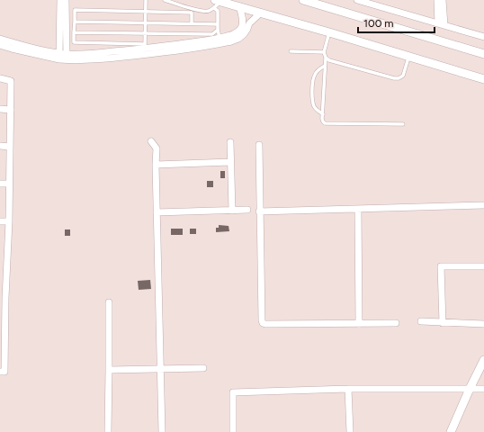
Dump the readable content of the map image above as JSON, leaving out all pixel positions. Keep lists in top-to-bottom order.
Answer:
{
  "scale_bar": "100 m"
}
